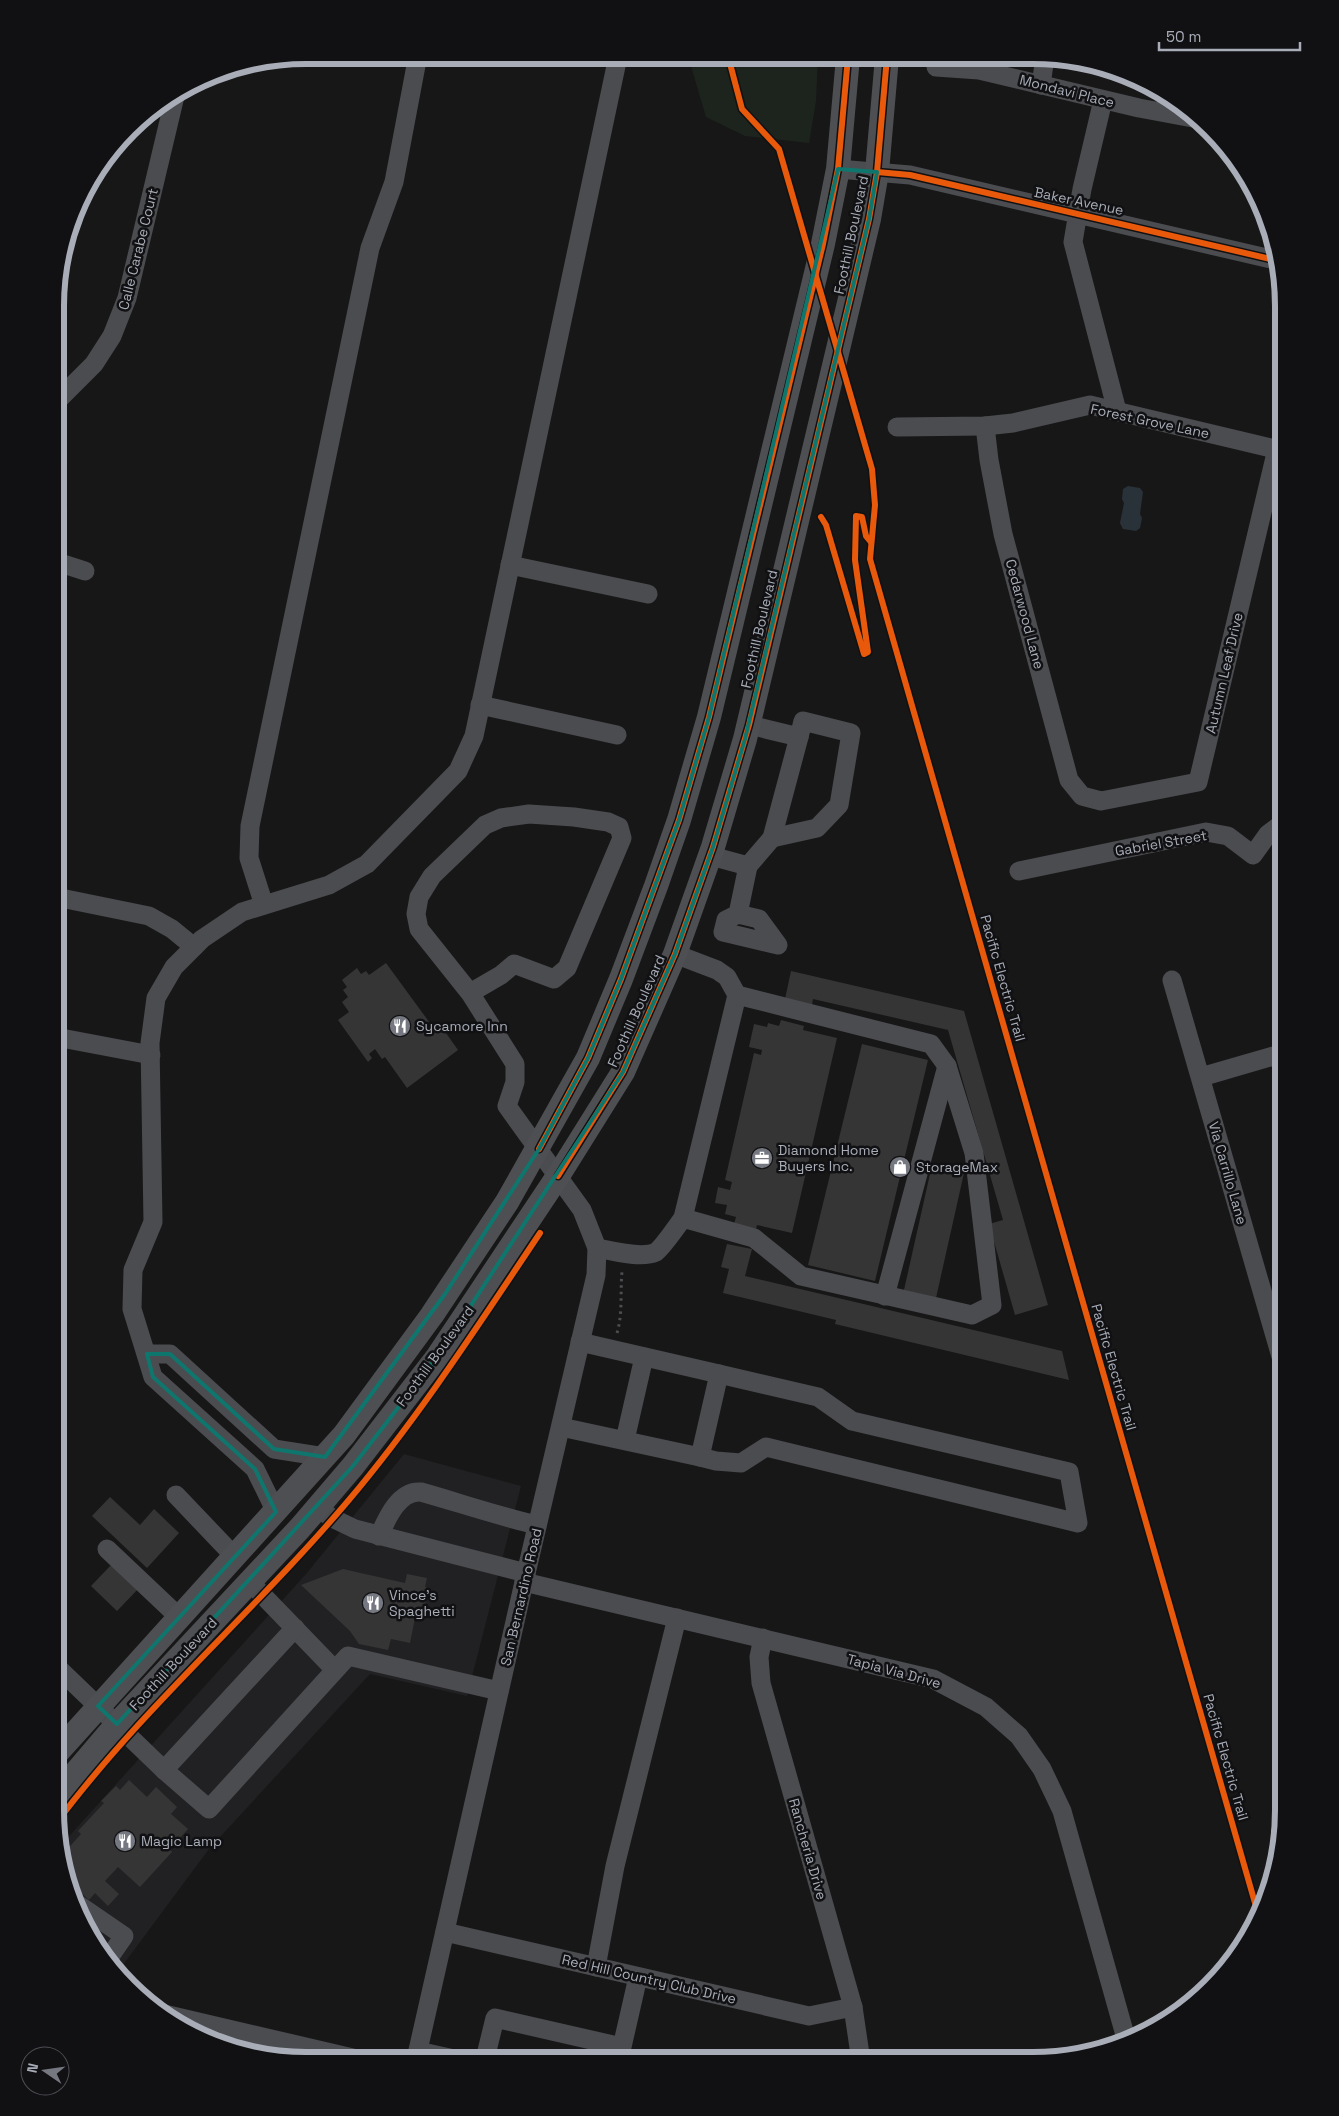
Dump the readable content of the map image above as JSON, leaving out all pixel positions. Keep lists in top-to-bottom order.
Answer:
{
  "streets": {
    "main road": ["Foothill Boulevard"],
    "street": [
      "Mondavi Place",
      "Baker Avenue",
      "Calle Carabe Court",
      "Forest Grove Lane",
      "Cedarwood Lane",
      "Autumn Leaf Drive",
      "Gabriel Street",
      "Via Carrillo Lane",
      "San Bernardino Road",
      "Tapia Via Drive",
      "Rancheria Drive",
      "Red Hill Country Club Drive"
    ],
    "cycle path": ["Pacific Electric Trail"]
  },
  "crossings": [
    ["Baker Avenue", "Foothill Boulevard"],
    ["Foothill Boulevard", "San Bernardino Road"],
    ["Foothill Boulevard", "Tapia Via Drive"],
    ["Forest Grove Lane", "Cedarwood Lane"],
    ["Cedarwood Lane", "Autumn Leaf Drive"],
    ["San Bernardino Road", "Tapia Via Drive"],
    ["San Bernardino Road", "Red Hill Country Club Drive"],
    ["Tapia Via Drive", "Rancheria Drive"],
    ["Rancheria Drive", "Red Hill Country Club Drive"]
  ],
  "places": {
    "restaurant": ["Sycamore Inn", "Vince's Spaghetti", "Magic Lamp"],
    "office": ["Diamond Home Buyers Inc."],
    "shop": ["StorageMax"]
  },
  "scale_bar": "50 m",
  "north": "left"
}
